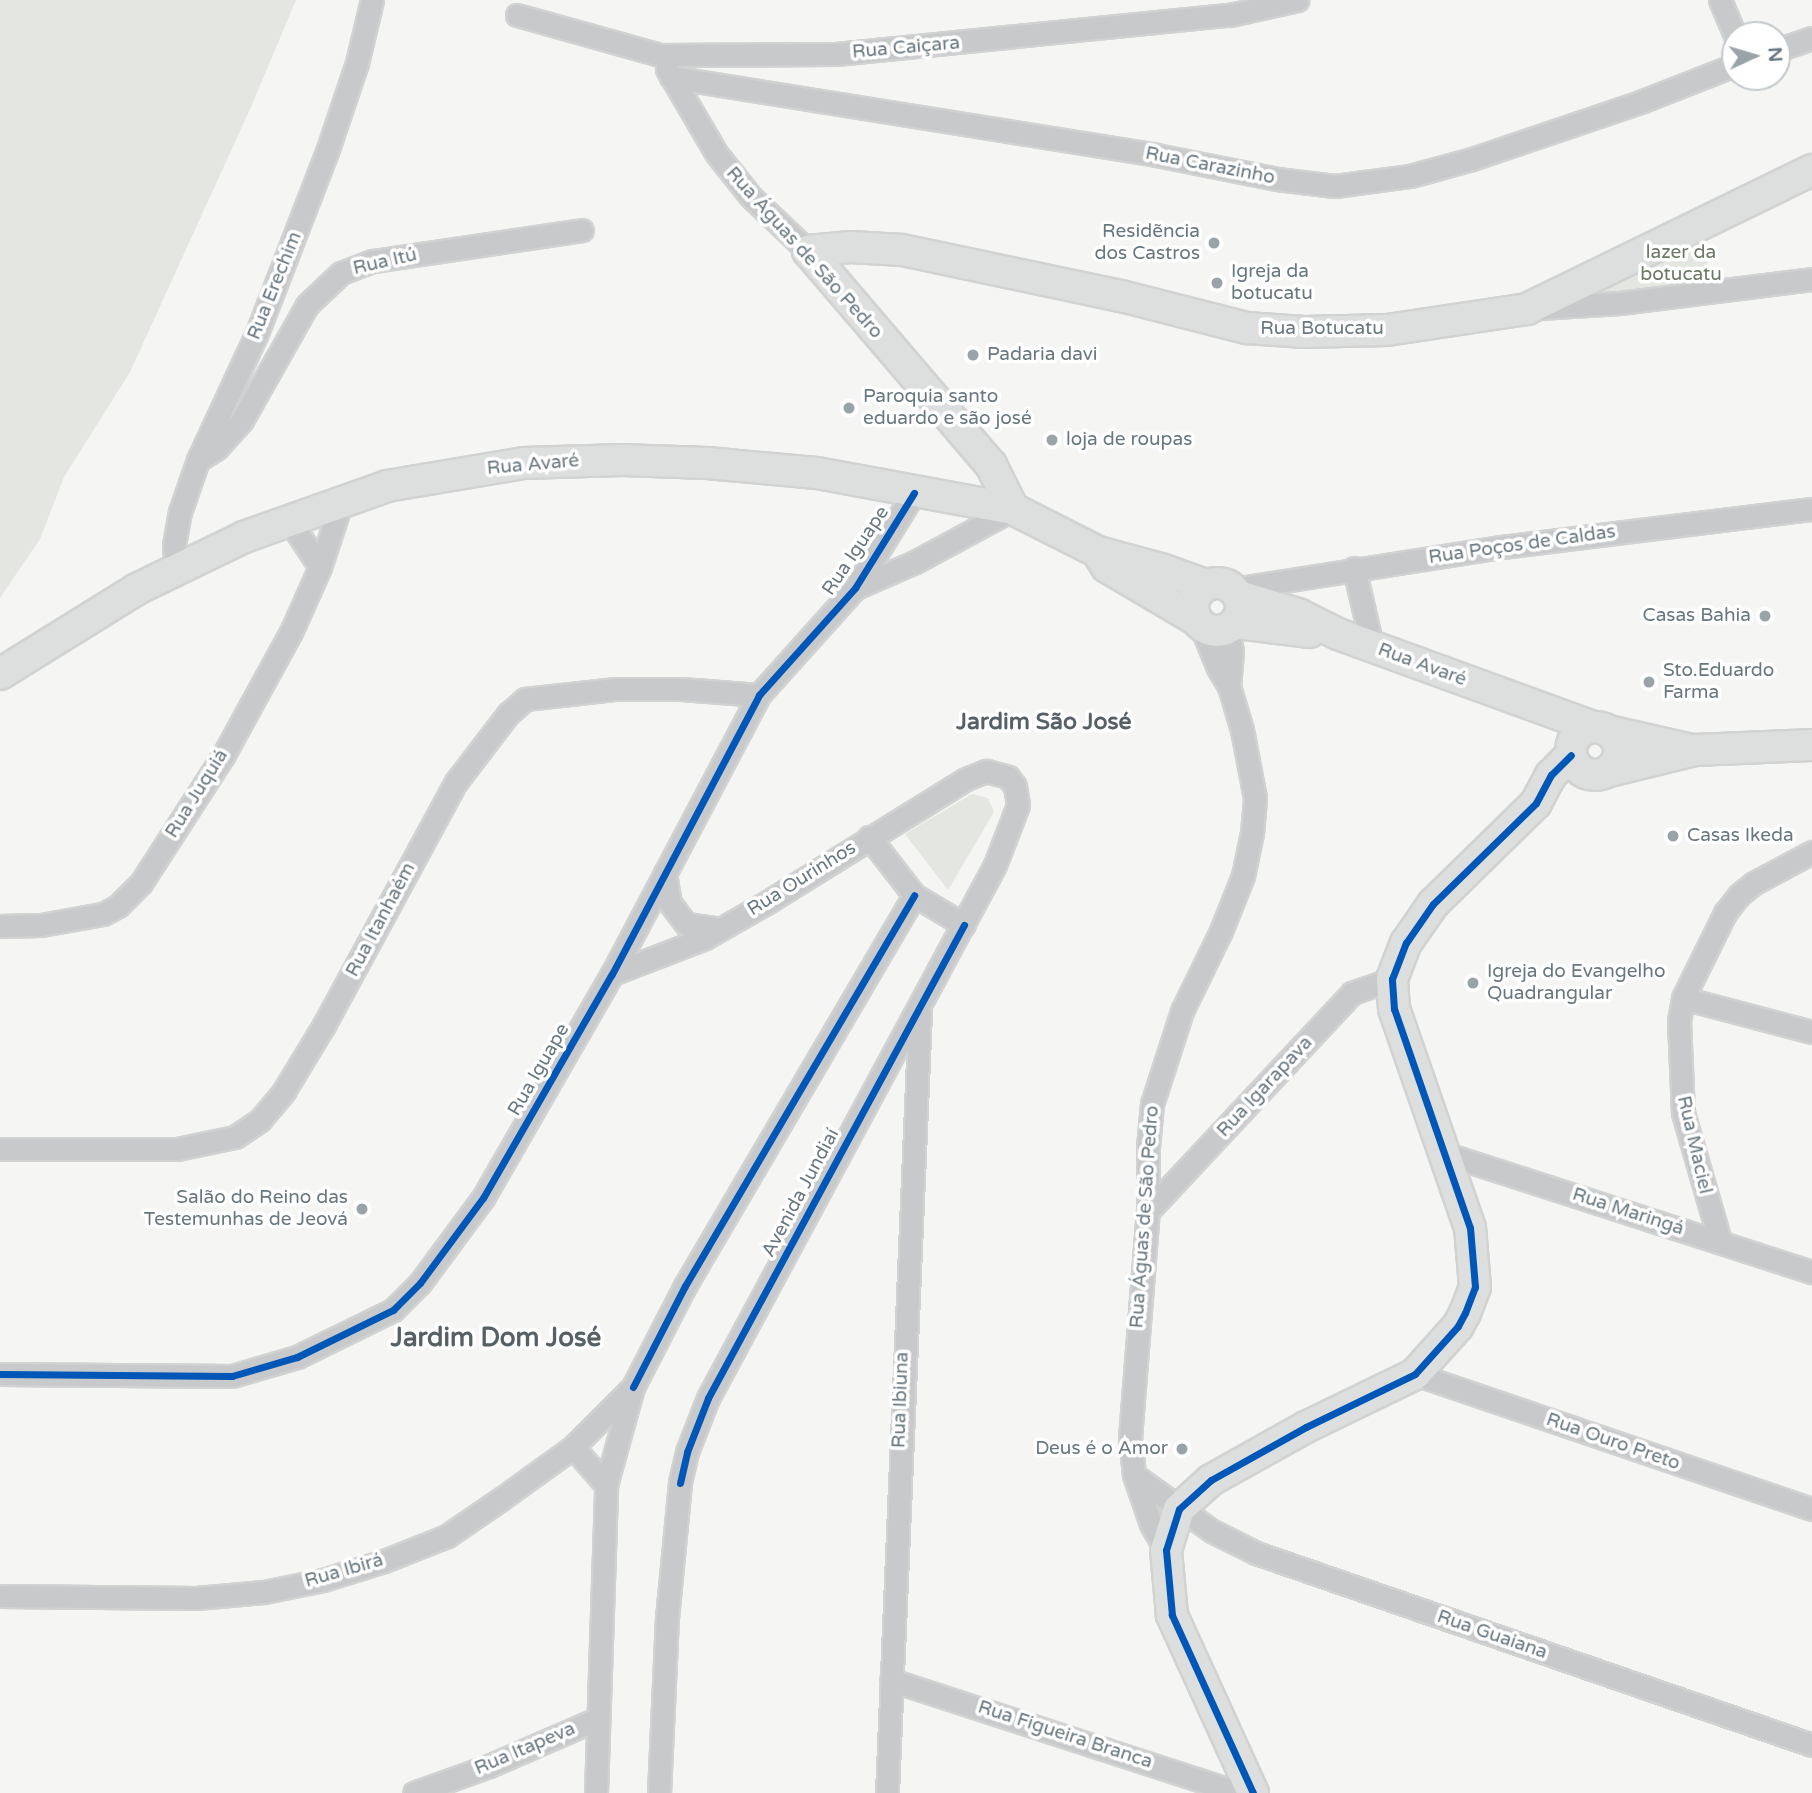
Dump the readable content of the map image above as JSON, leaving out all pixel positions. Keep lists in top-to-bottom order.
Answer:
{
  "streets": {
    "main road": ["Rua Águas de São Pedro", "Rua Botucatu", "Rua Avaré"],
    "street": [
      "Rua Caiçara",
      "Rua Carazinho",
      "Rua Itú",
      "Rua Erechim",
      "Rua Poços de Caldas",
      "Rua Iguape",
      "Rua Juquiá",
      "Rua Ourinhos",
      "Rua Itanhaém",
      "Rua Igarapava",
      "Rua Maciel",
      "Avenida Jundiaí",
      "Rua Maringá",
      "Rua Ibiuna",
      "Rua Ouro Preto",
      "Rua Ibirá",
      "Rua Guaiana",
      "Rua Figueira Branca",
      "Rua Itapeva"
    ]
  },
  "crossings": [
    ["Rua Caiçara", "Rua Águas de São Pedro"],
    ["Rua Carazinho", "Rua Águas de São Pedro"],
    ["Rua Águas de São Pedro", "Rua Botucatu"],
    ["Rua Águas de São Pedro", "Rua Avaré"],
    ["Rua Águas de São Pedro", "Rua Poços de Caldas"],
    ["Rua Águas de São Pedro", "Rua Iguape"],
    ["Rua Águas de São Pedro", "Rua Igarapava"],
    ["Rua Itú", "Rua Erechim"],
    ["Rua Erechim", "Rua Avaré"],
    ["Rua Avaré", "Rua Poços de Caldas"],
    ["Rua Avaré", "Rua Iguape"],
    ["Rua Avaré", "Rua Juquiá"],
    ["Rua Iguape", "Rua Ourinhos"],
    ["Rua Iguape", "Rua Itanhaém"],
    ["Rua Ourinhos", "Avenida Jundiaí"],
    ["Rua Maciel", "Rua Maringá"],
    ["Avenida Jundiaí", "Rua Ibiuna"],
    ["Rua Ibiuna", "Rua Figueira Branca"]
  ],
  "districts": ["Jardim São José", "Jardim Dom José"],
  "parks": ["lazer da botucatu"],
  "places": [
    "Residẽncia dos Castros",
    "Igreja da botucatu",
    "Padaria davi",
    "Paroquia santo eduardo e são josé",
    "loja de roupas",
    "Casas Bahia",
    "Sto.Eduardo Farma",
    "Casas Ikeda",
    "Igreja do Evangelho Quadrangular",
    "Salão do Reino das Testemunhas de Jeová",
    "Deus é o Amor"
  ],
  "north": "right"
}
